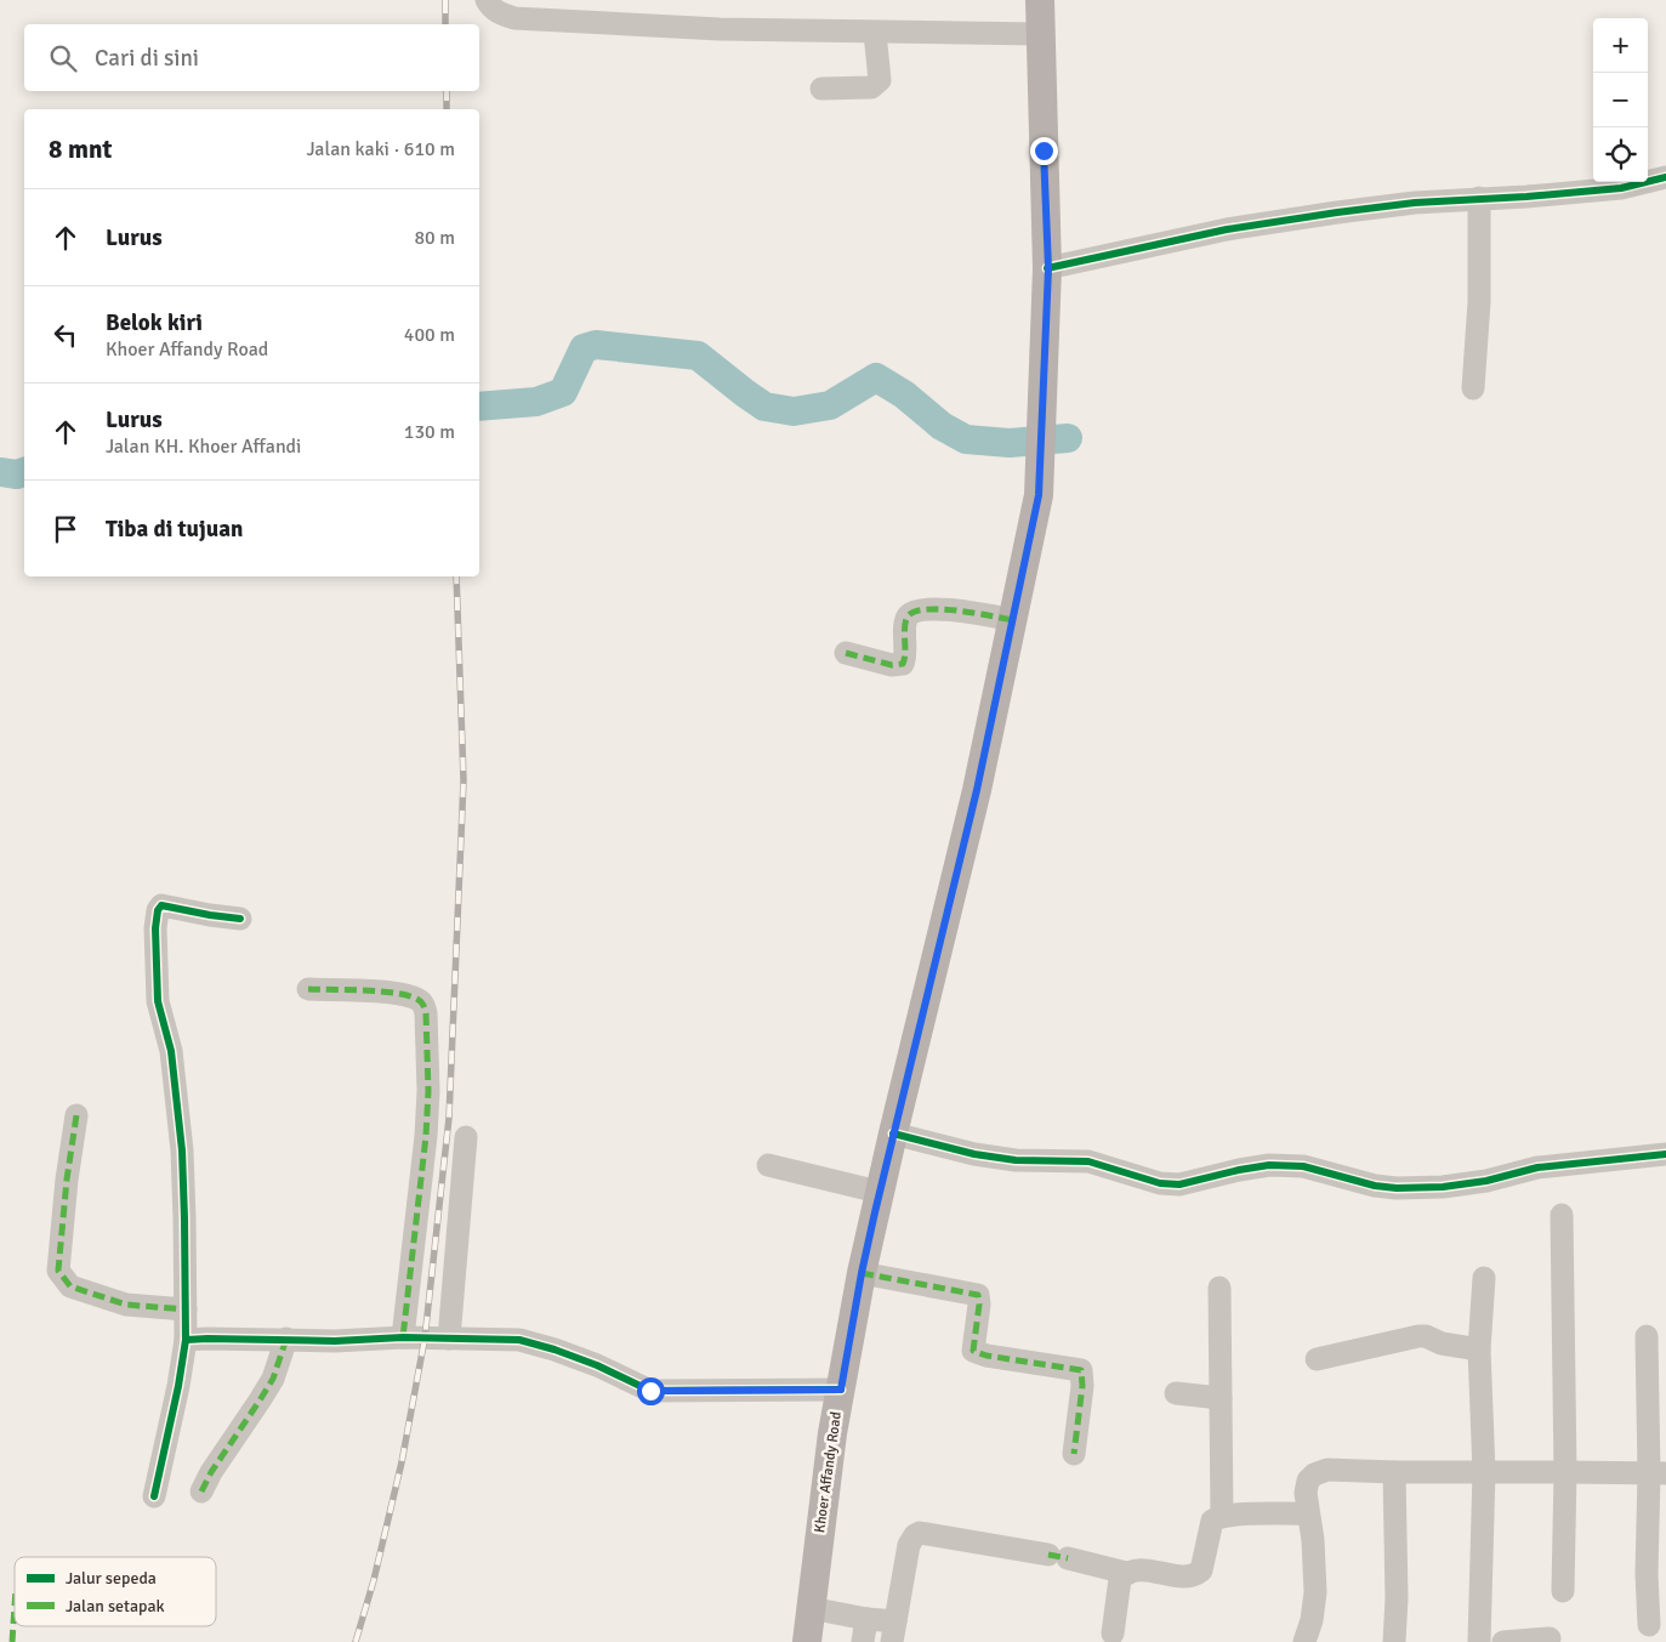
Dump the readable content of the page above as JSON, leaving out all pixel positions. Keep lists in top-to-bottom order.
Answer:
{
  "streets": {
    "main road": ["Khoer Affandy Road"]
  },
  "legend": ["Jalur sepeda", "Jalan setapak"],
  "page": {
    "map_buttons": ["+", "−"],
    "search": "Cari di sini",
    "heading": ["8 mnt", "Jalan kaki · 610 m"],
    "list": [
      ["Lurus", "80 m"],
      ["Belok kiri", "Khoer Affandy Road", "400 m"],
      ["Lurus", "Jalan KH. Khoer Affandi", "130 m"],
      "Tiba di tujuan"
    ]
  }
}
